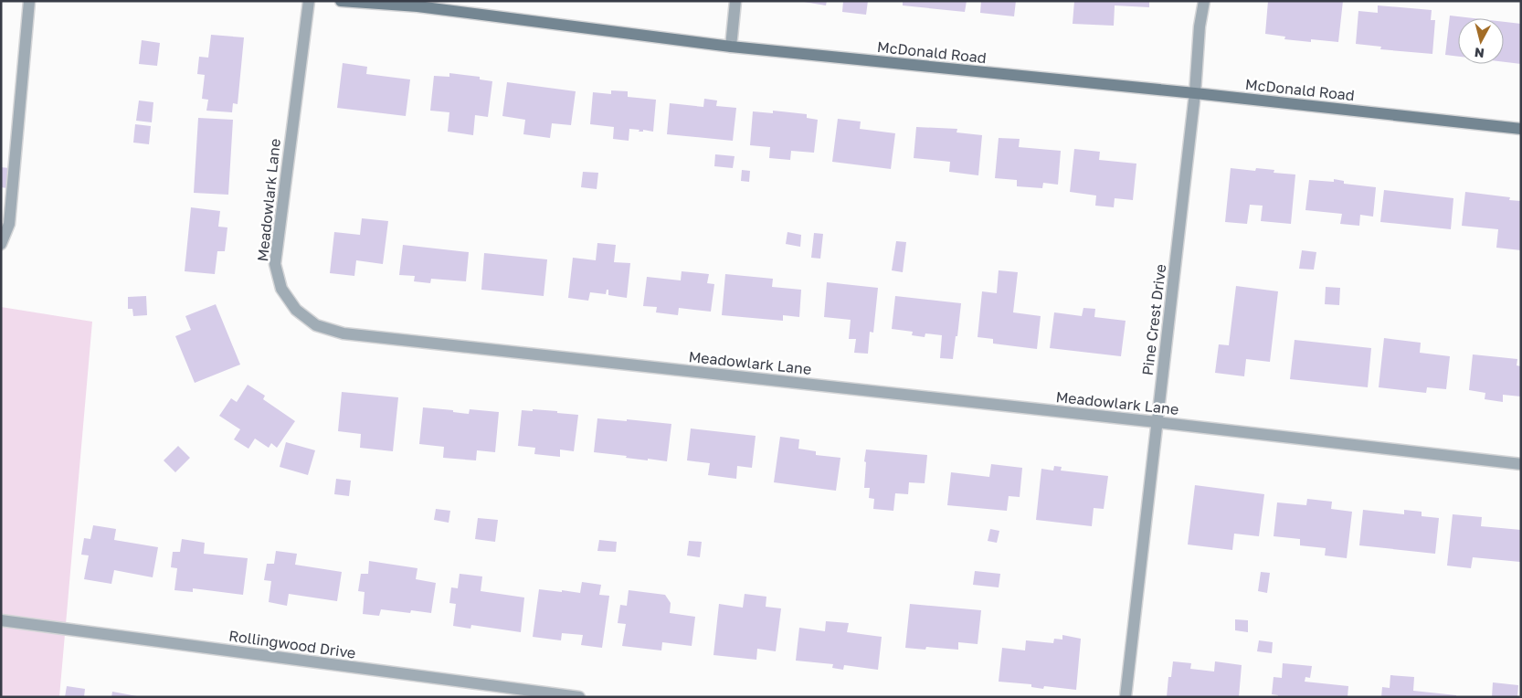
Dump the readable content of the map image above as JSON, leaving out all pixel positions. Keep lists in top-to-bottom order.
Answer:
{
  "streets": {
    "street": [
      "McDonald Road",
      "Meadowlark Lane",
      "Pine Crest Drive",
      "Rollingwood Drive"
    ]
  },
  "crossings": [
    ["McDonald Road", "Pine Crest Drive"],
    ["Meadowlark Lane", "Pine Crest Drive"]
  ],
  "north": "bottom"
}
